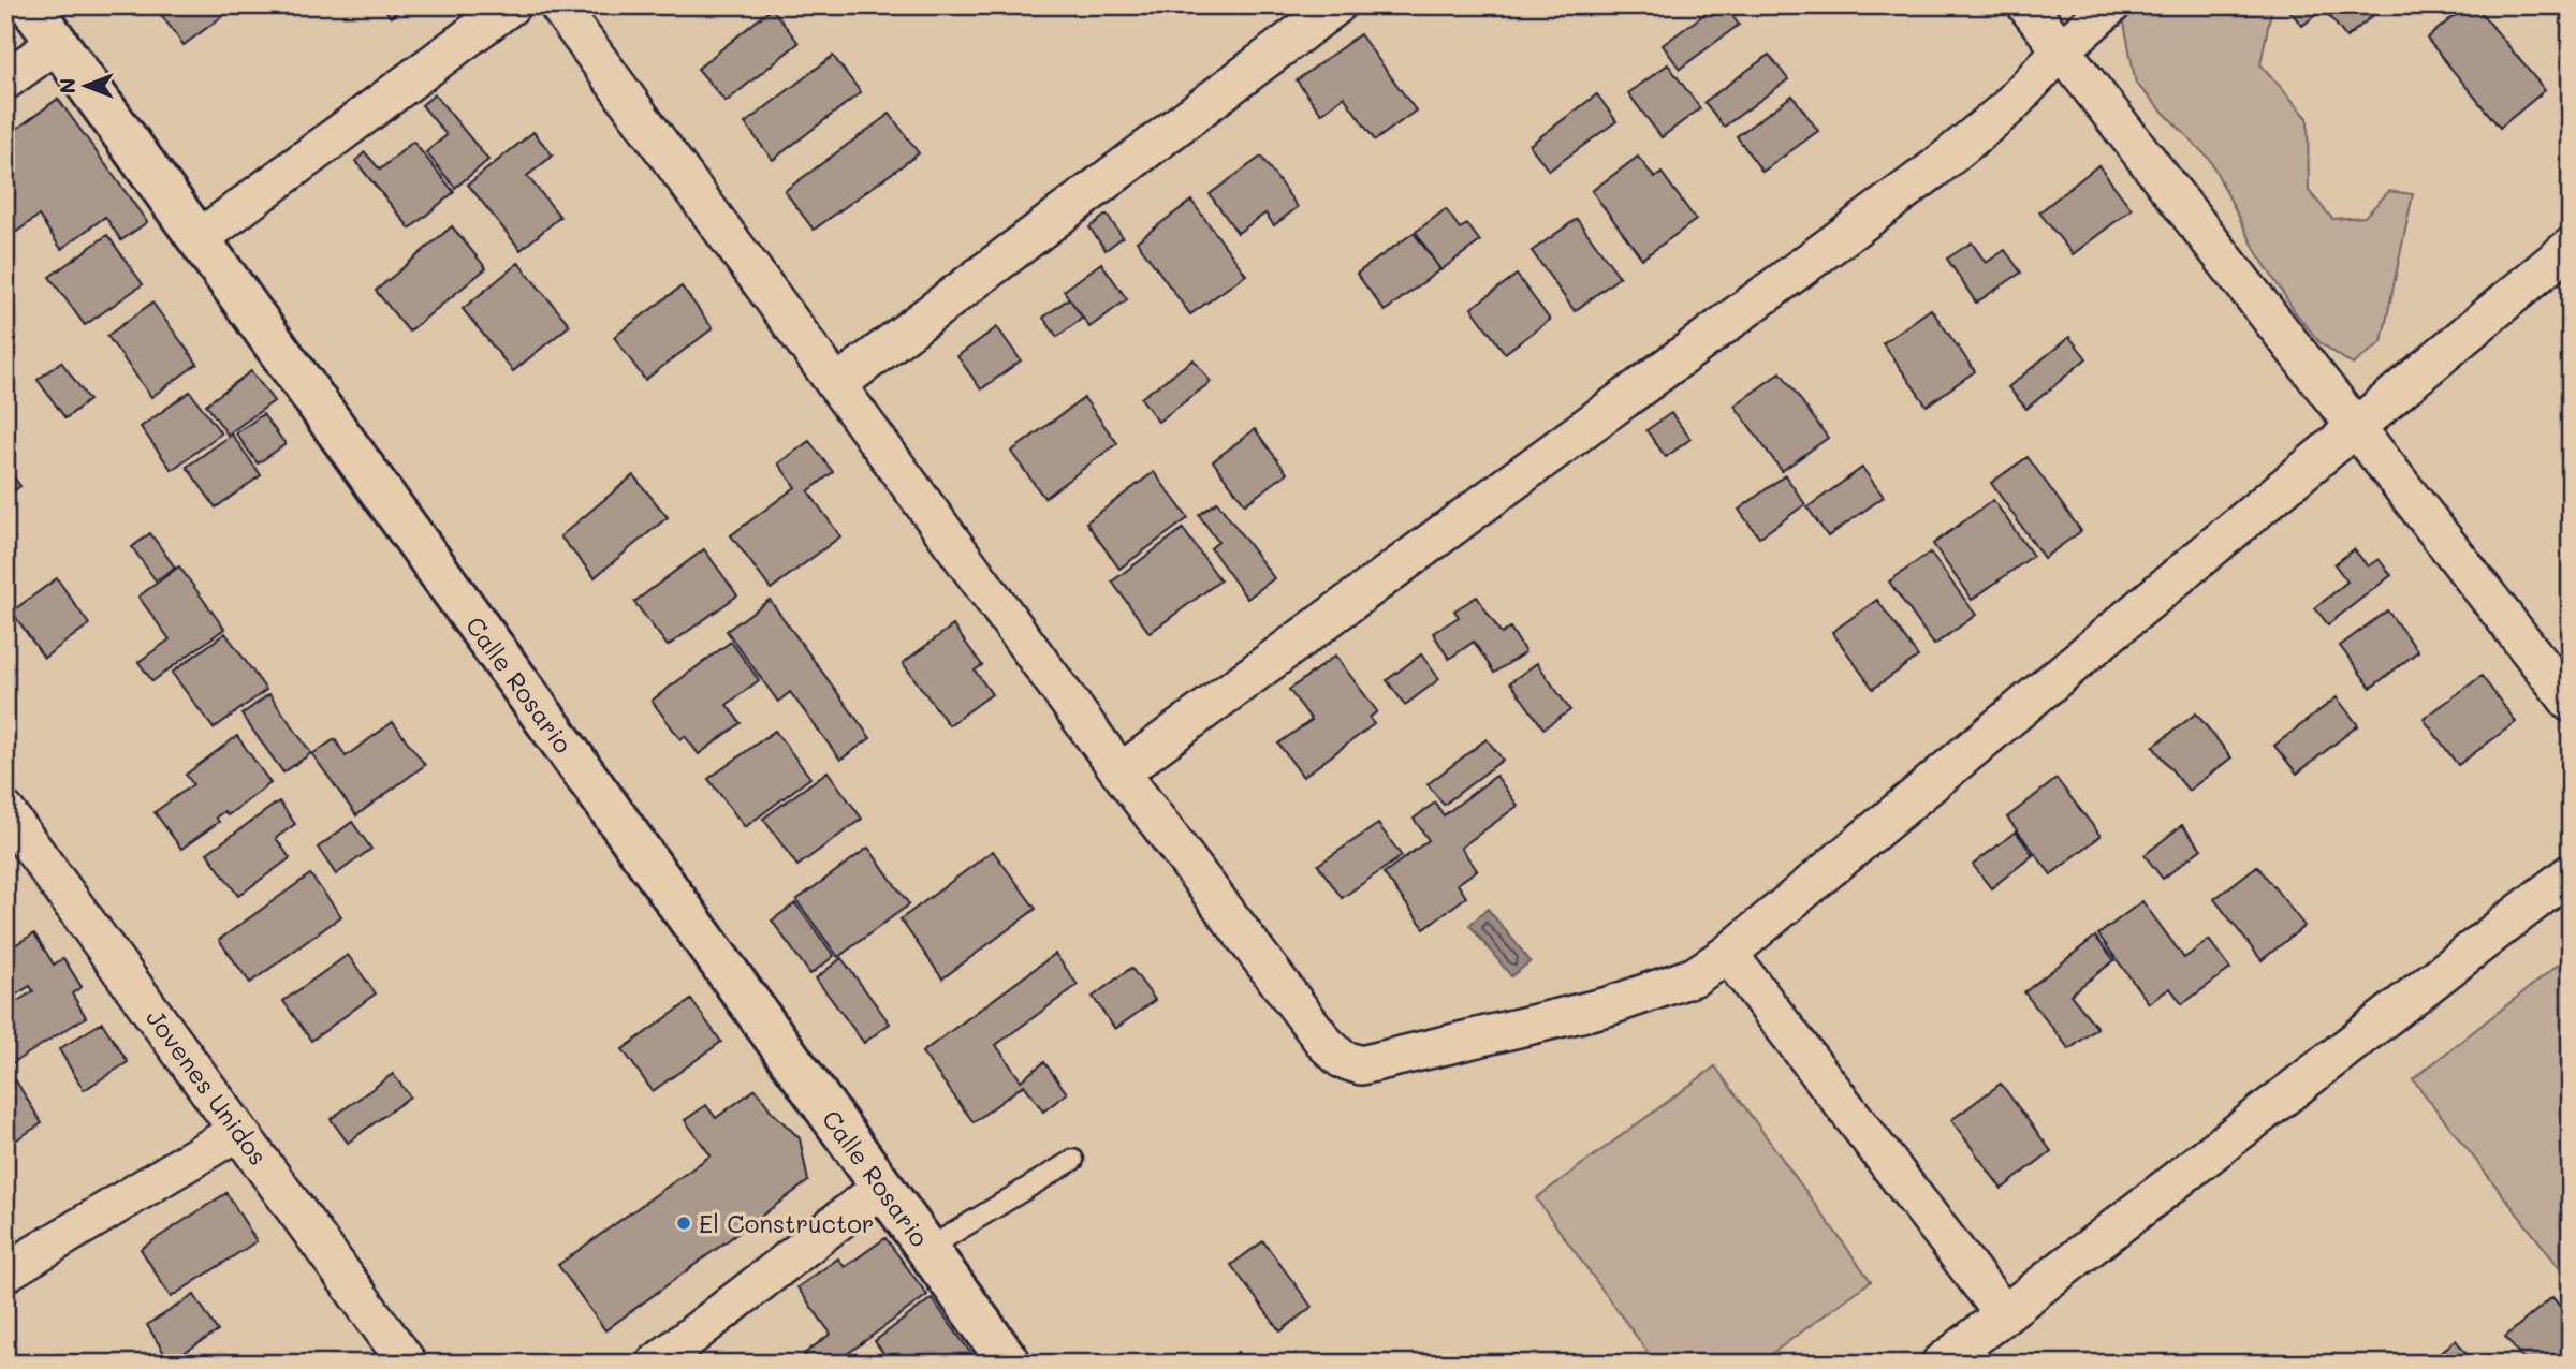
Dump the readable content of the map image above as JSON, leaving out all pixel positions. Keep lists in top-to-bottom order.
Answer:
{
  "streets": {
    "main road": ["Calle Rosario"],
    "street": ["Jovenes Unidos"]
  },
  "places": ["El Constructor"],
  "north": "left"
}
